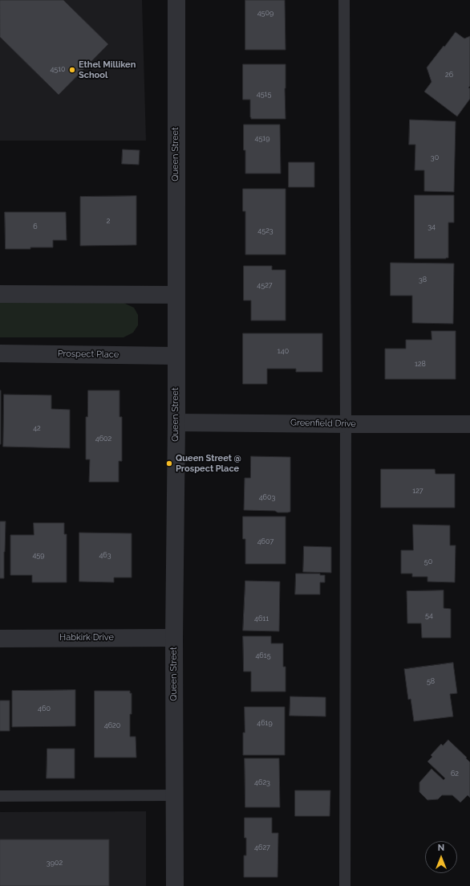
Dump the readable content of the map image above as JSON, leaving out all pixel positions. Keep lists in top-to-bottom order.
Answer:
{
  "streets": {
    "street": [
      "Queen Street",
      "Prospect Place",
      "Greenfield Drive",
      "Habkirk Drive"
    ]
  },
  "crossings": [
    ["Queen Street", "Prospect Place"],
    ["Queen Street", "Greenfield Drive"],
    ["Queen Street", "Habkirk Drive"]
  ],
  "places": ["Ethel Milliken School", "Queen Street @ Prospect Place"],
  "house_numbers": [
    "4509",
    "4510",
    "26",
    "4515",
    "4519",
    "30",
    "2",
    "6",
    "34",
    "4523",
    "38",
    "4527",
    "140",
    "128",
    "42",
    "4602",
    "127",
    "4603",
    "4607",
    "459",
    "463",
    "50",
    "54",
    "4611",
    "4615",
    "58",
    "460",
    "4619",
    "4620",
    "62",
    "4623",
    "4627",
    "3902"
  ],
  "north": "top"
}
